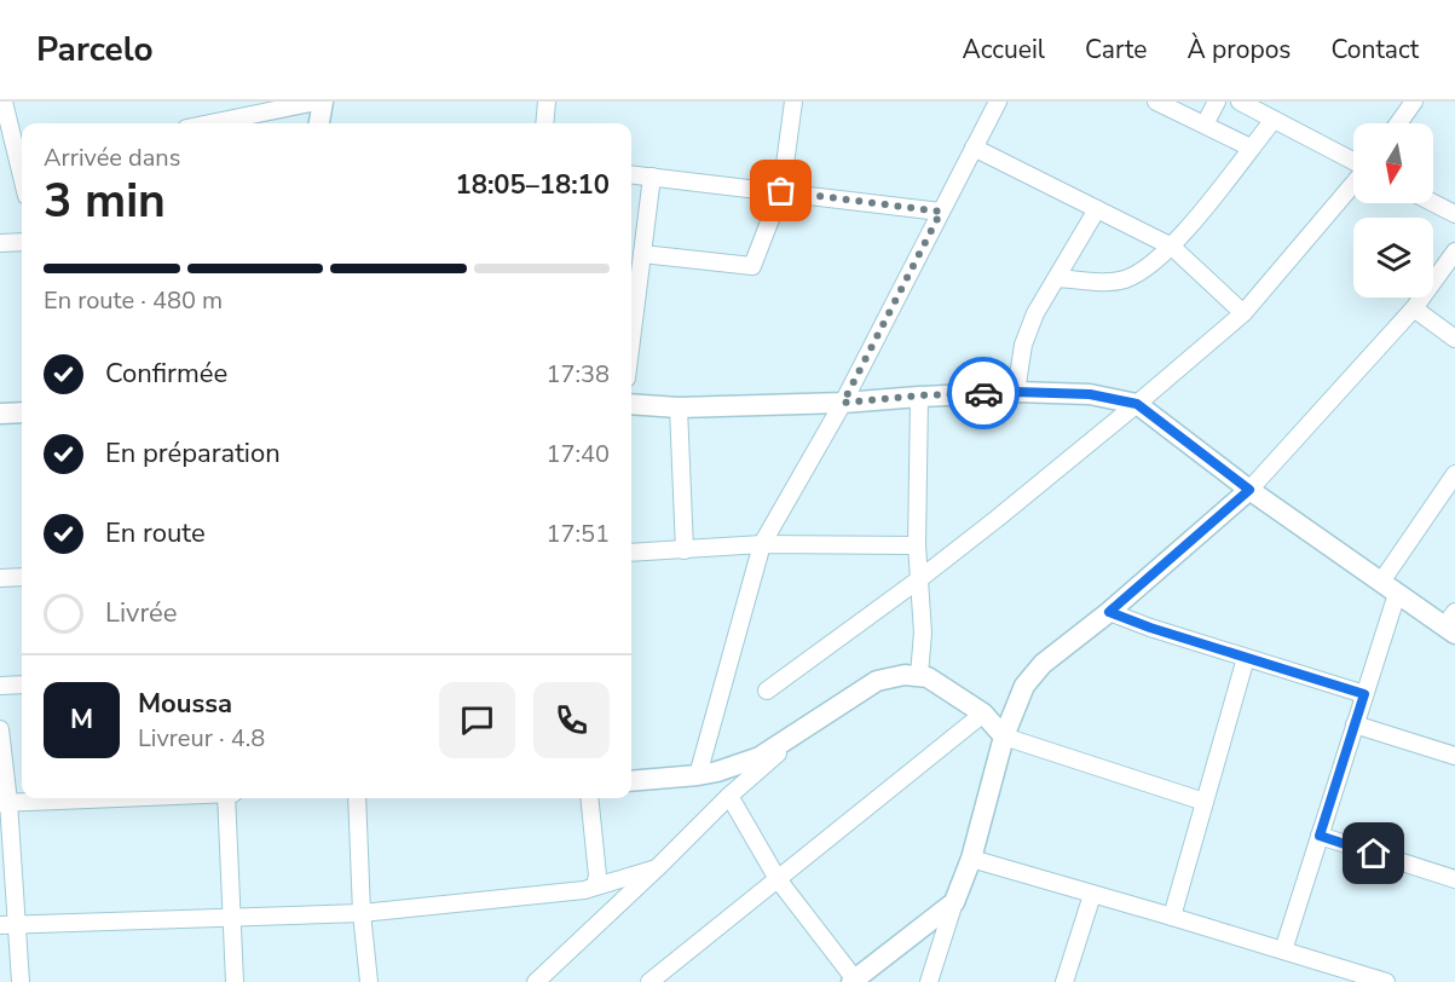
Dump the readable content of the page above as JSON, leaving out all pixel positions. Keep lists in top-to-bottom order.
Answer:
{
  "north": "bottom",
  "page": {
    "header": "Parcelo",
    "nav": [
      "Accueil",
      "Carte",
      "À propos",
      "Contact"
    ],
    "heading": ["3 min", "Arrivée dans", "18:05–18:10"],
    "panel": ["Moussa", "Livreur · 4.8"],
    "bar": "En route · 480 m",
    "list": [
      ["Confirmée", "17:38"],
      ["En préparation", "17:40"],
      ["En route", "17:51"],
      "Livrée"
    ],
    "round": "M"
  }
}
